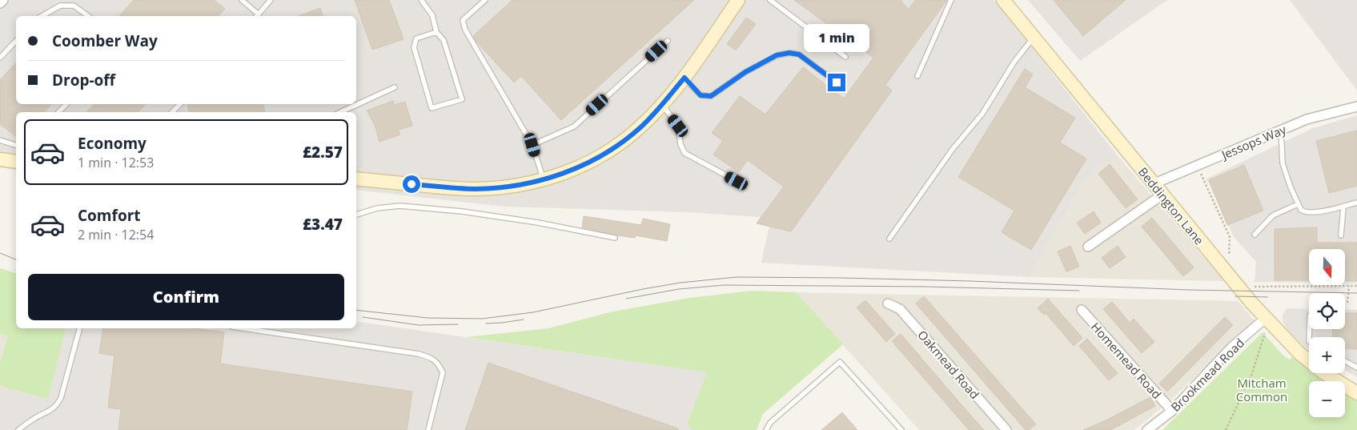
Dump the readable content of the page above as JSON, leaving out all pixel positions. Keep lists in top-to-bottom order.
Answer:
{
  "streets": {
    "main road": ["Beddington Lane"],
    "street": [
      "Jessops Way",
      "Homemead Road",
      "Oakmead Road",
      "Brookmead Road"
    ]
  },
  "crossings": [
    ["Jessops Way", "Beddington Lane"],
    ["Beddington Lane", "Brookmead Road"],
    ["Homemead Road", "Brookmead Road"]
  ],
  "parks": ["Mitcham Common"],
  "north": "bottom",
  "page": {
    "banner": ["Coomber Way", "Drop-off"],
    "bubble": "1 min",
    "list": [
      {
        "name": "Economy",
        "note": "1 min · 12:53",
        "value": "£2.57"
      },
      {
        "name": "Comfort",
        "note": "2 min · 12:54",
        "value": "£3.47"
      }
    ],
    "map_buttons": ["+", "−"],
    "buttons": "Confirm"
  }
}
